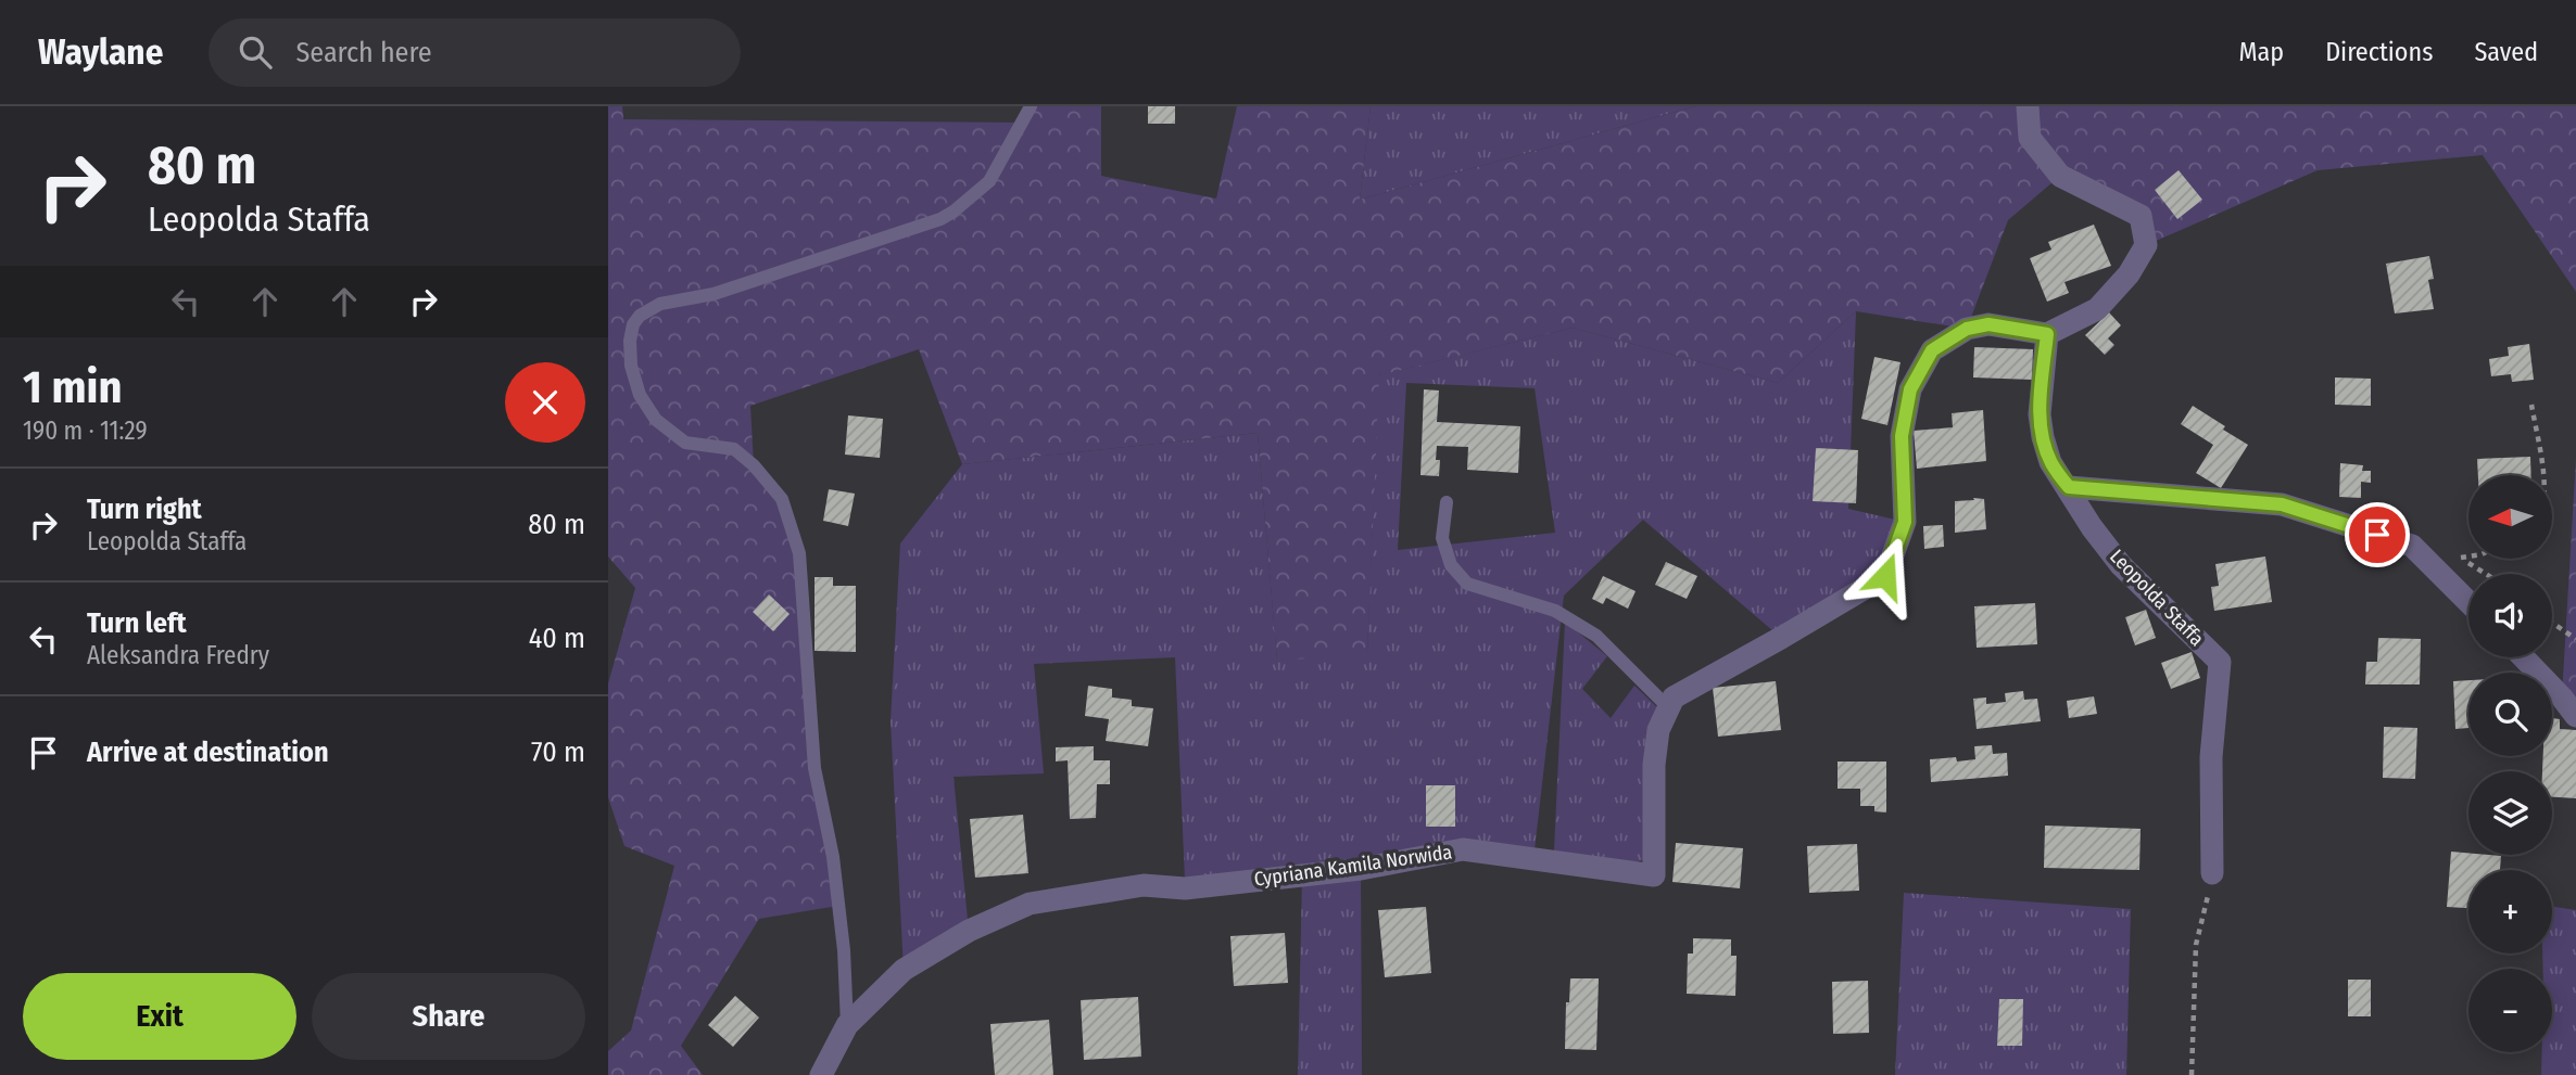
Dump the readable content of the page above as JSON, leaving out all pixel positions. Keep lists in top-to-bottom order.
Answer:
{
  "streets": {
    "street": ["Leopolda Staffa", "Cypriana Kamila Norwida"]
  },
  "crossings": [
    ["Leopolda Staffa", "Cypriana Kamila Norwida"]
  ],
  "north": "left",
  "page": {
    "header": "Waylane",
    "search": "Search here",
    "nav": ["Map", "Directions", "Saved"],
    "turn": ["80 m", "Leopolda Staffa"],
    "heading": ["1 min", "190 m · 11:29"],
    "list": [
      {
        "name": "Turn right",
        "note": "Leopolda Staffa",
        "value": "80 m"
      },
      {
        "name": "Turn left",
        "note": "Aleksandra Fredry",
        "value": "40 m"
      },
      {
        "name": "Arrive at destination",
        "value": "70 m"
      }
    ],
    "map_buttons": ["+", "−"],
    "buttons": ["Exit", "Share"]
  }
}
